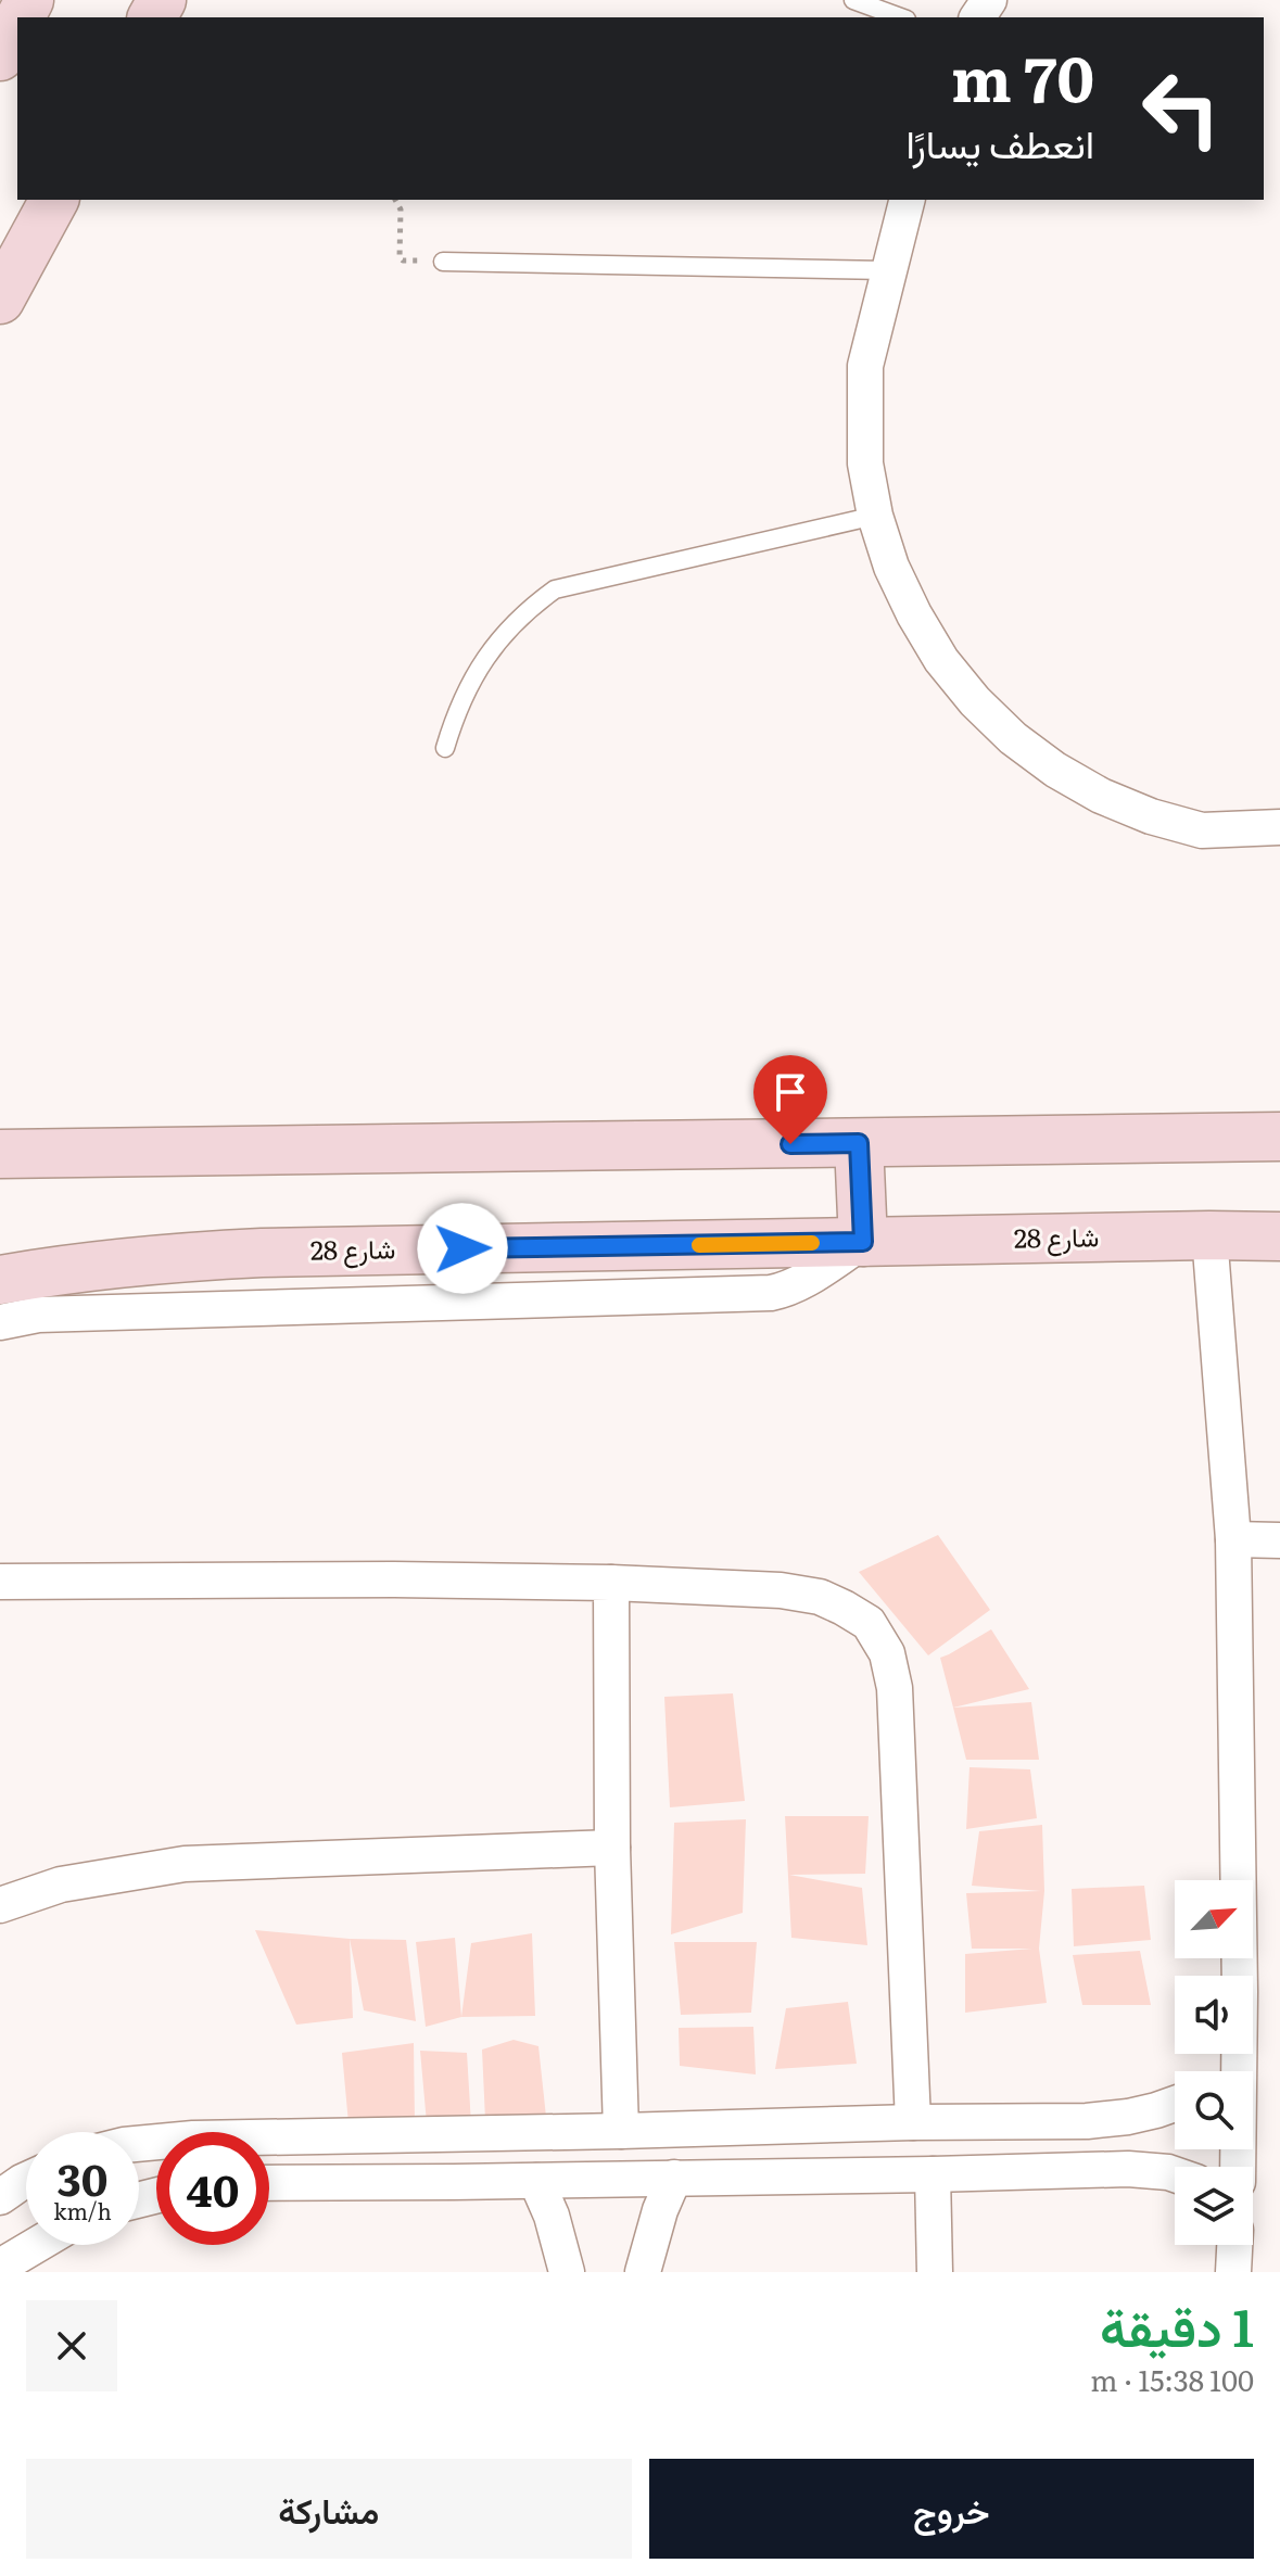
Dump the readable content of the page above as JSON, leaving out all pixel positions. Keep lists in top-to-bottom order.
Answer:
{
  "streets": {
    "street": ["شارع 28"]
  },
  "north": "top right",
  "page": {
    "turn": ["70 m", "انعطف يسارًا"],
    "speed": "30 km/h",
    "limit": "40",
    "heading": ["1 دقيقة", "100 m · 15:38"],
    "buttons": ["خروج", "مشاركة"]
  }
}
